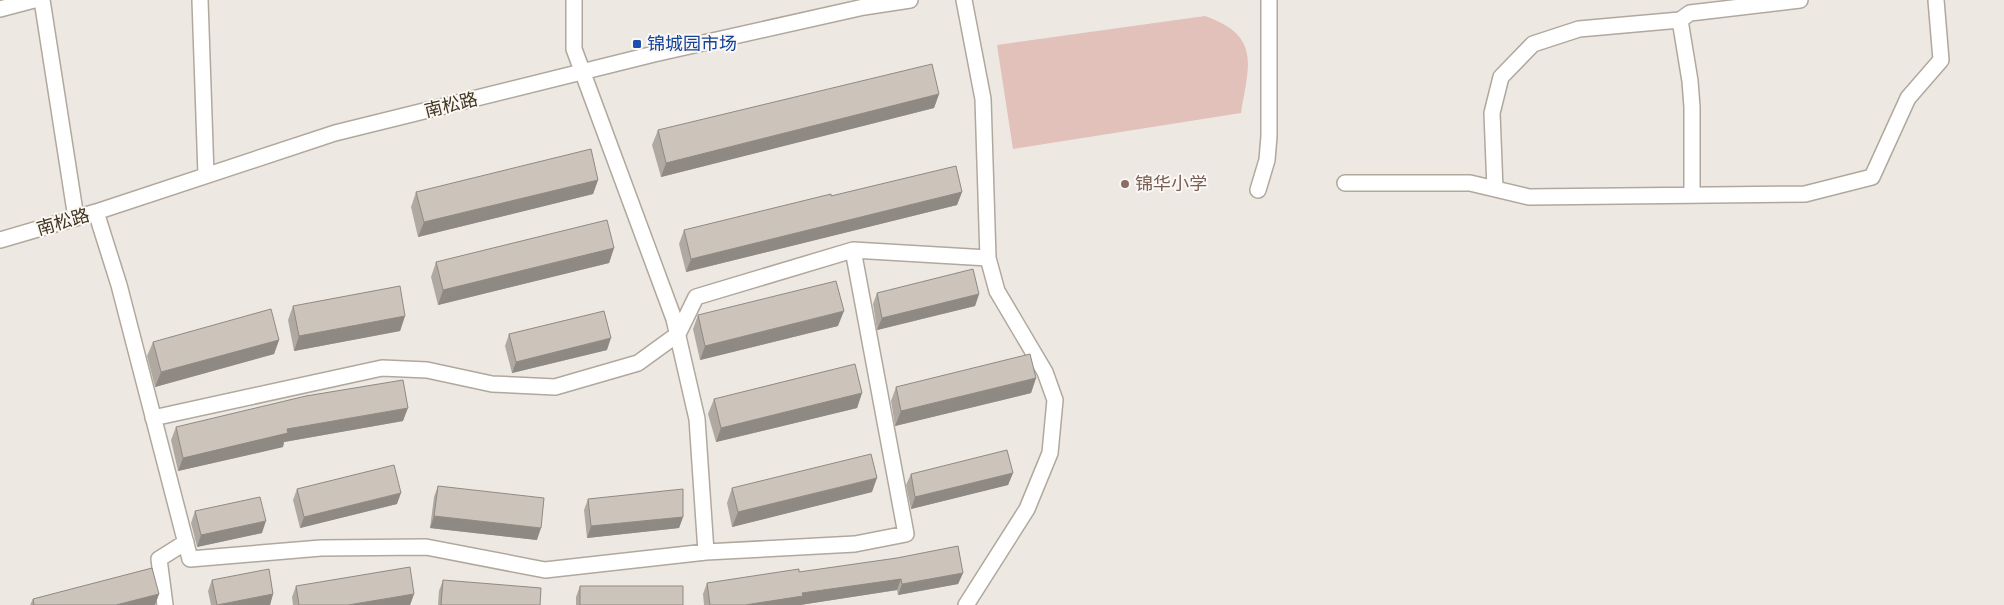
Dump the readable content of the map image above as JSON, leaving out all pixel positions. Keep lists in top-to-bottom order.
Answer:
{
  "streets": {
    "street": ["南松路"]
  },
  "places": {
    "transit": ["锦城园市场"],
    "other": ["锦华小学"]
  }
}
